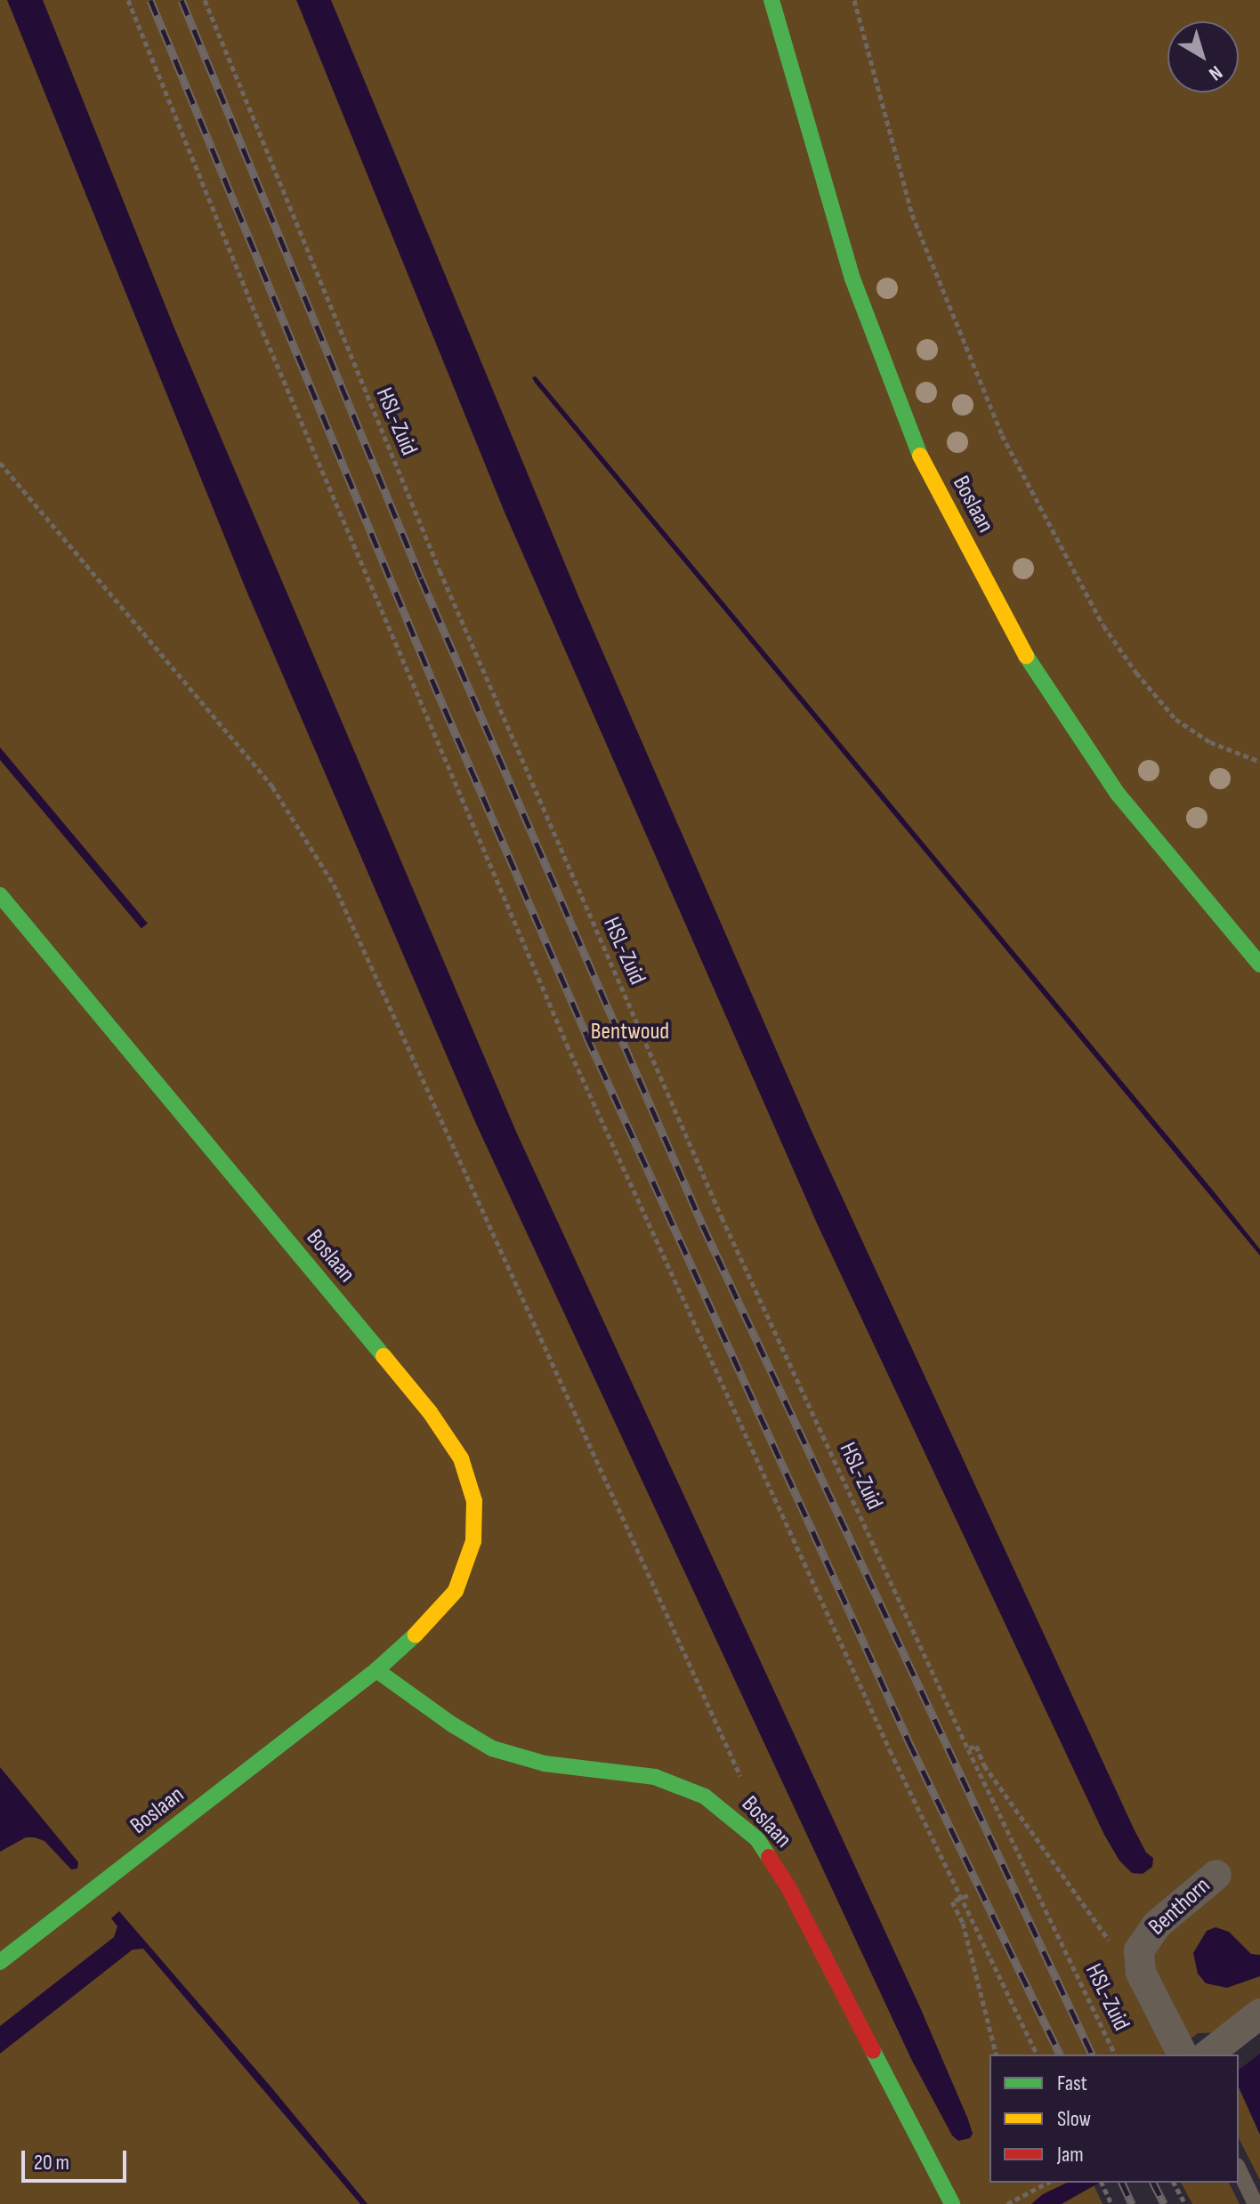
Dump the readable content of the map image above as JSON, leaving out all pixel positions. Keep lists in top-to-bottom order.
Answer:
{
  "streets": {
    "street": ["Boslaan", "Benthorn"],
    "path": ["HSL-Zuid"]
  },
  "parks": ["Bentwoud"],
  "legend": ["Fast", "Slow", "Jam"],
  "scale_bar": "20 m",
  "north": "bottom right"
}
